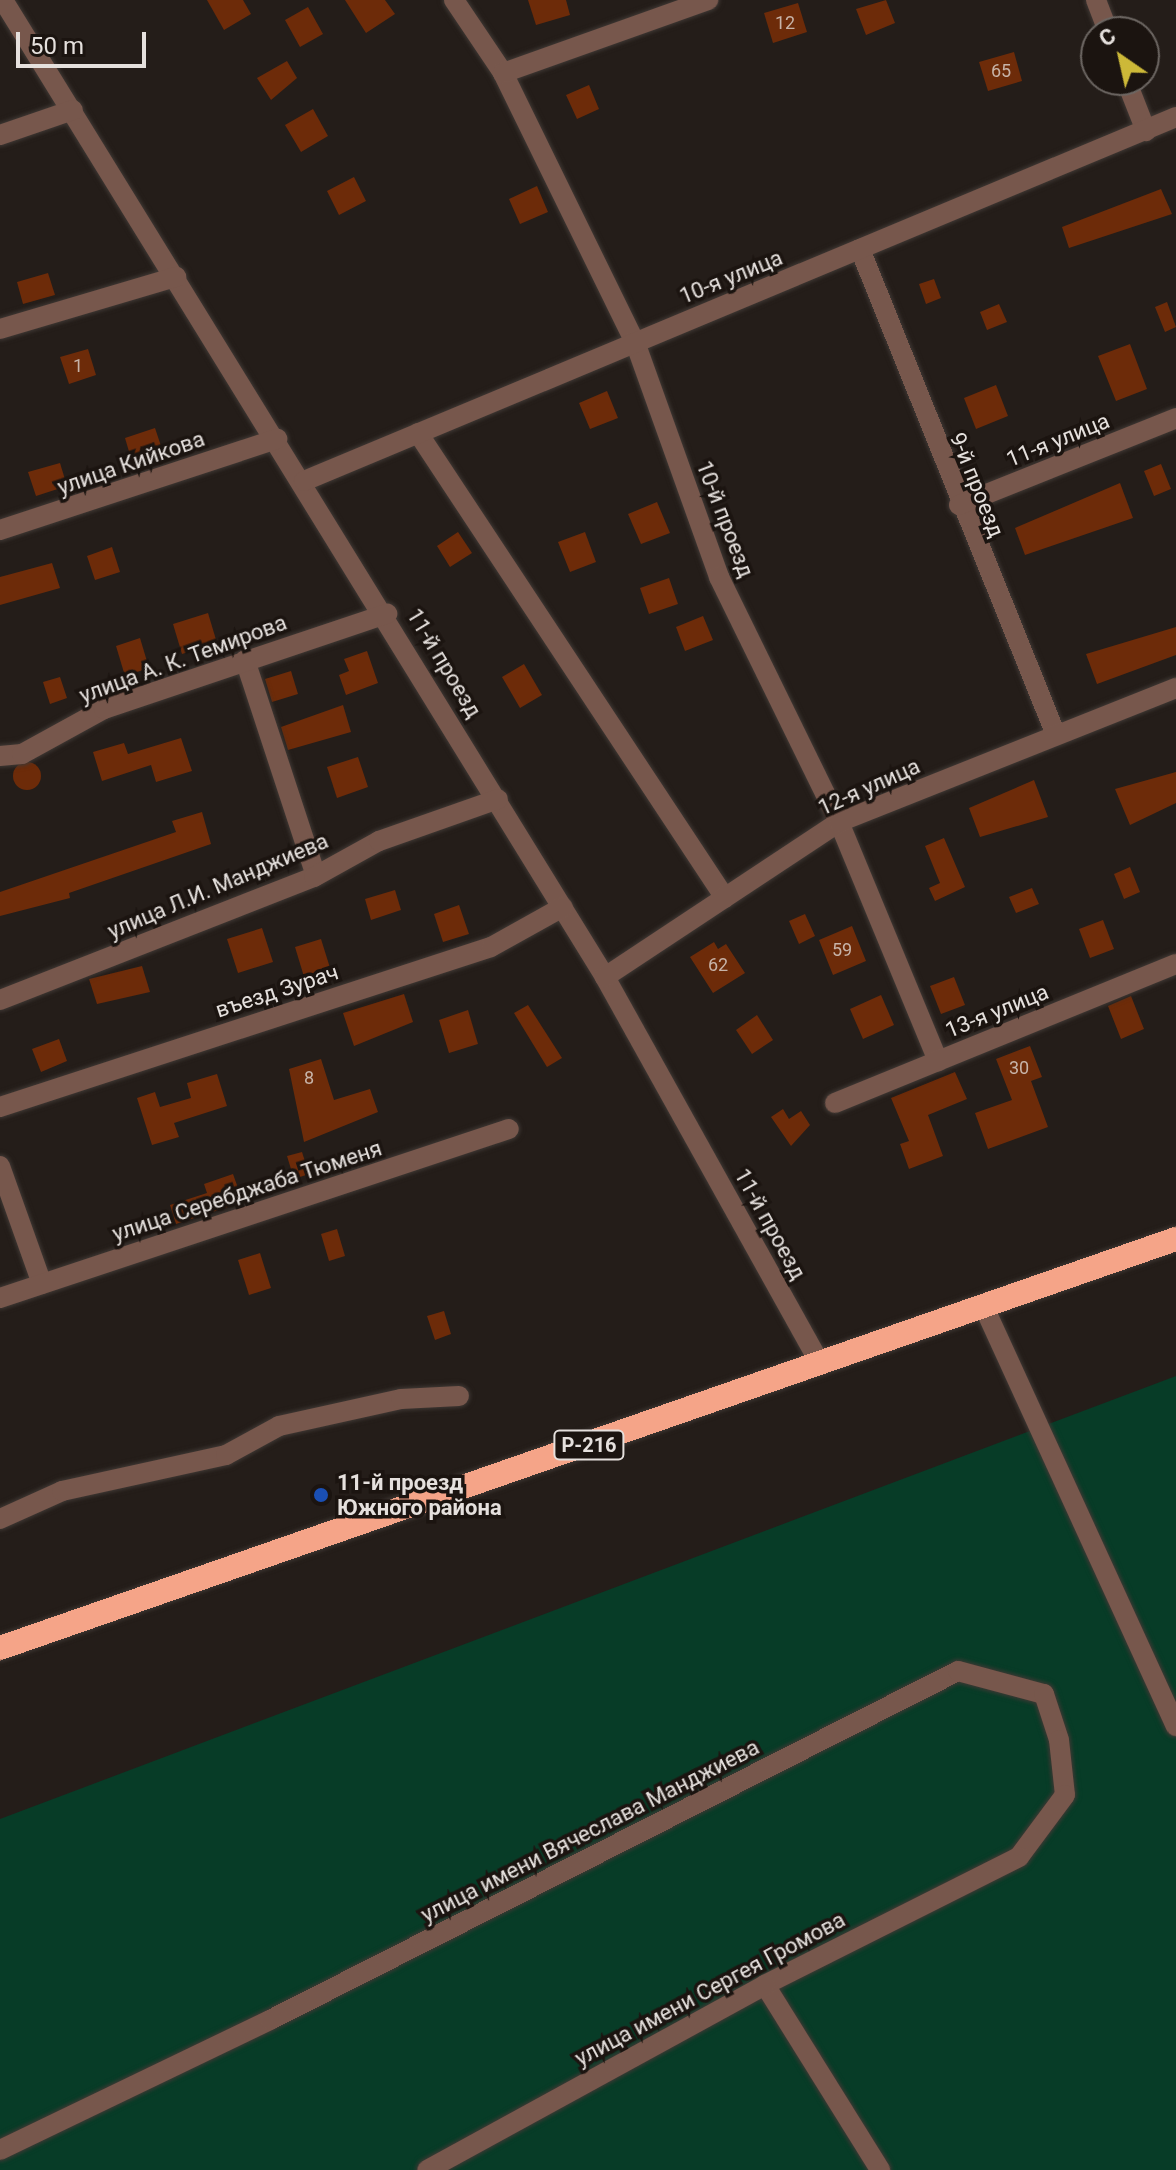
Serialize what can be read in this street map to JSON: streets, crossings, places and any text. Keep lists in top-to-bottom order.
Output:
{
  "streets": {
    "highway": ["Р-216"],
    "street": [
      "10-я улица",
      "11-я улица",
      "улица Кийкова",
      "9-й проезд",
      "10-й проезд",
      "улица А. К. Темирова",
      "11-й проезд",
      "12-я улица",
      "улица Л.И. Манджиева",
      "въезд Зурач",
      "13-я улица",
      "улица Серебджаба Тюменя",
      "улица имени Вячеслава Манджиева",
      "улица имени Сергея Громова"
    ]
  },
  "crossings": [
    ["10-я улица", "9-й проезд"],
    ["10-я улица", "10-й проезд"],
    ["10-я улица", "11-й проезд"],
    ["11-я улица", "9-й проезд"],
    ["улица Кийкова", "11-й проезд"],
    ["9-й проезд", "12-я улица"],
    ["10-й проезд", "12-я улица"],
    ["10-й проезд", "13-я улица"],
    ["улица А. К. Темирова", "11-й проезд"],
    ["11-й проезд", "12-я улица"],
    ["11-й проезд", "улица Л.И. Манджиева"],
    ["11-й проезд", "въезд Зурач"],
    ["11-й проезд", "Р-216"],
    ["улица имени Вячеслава Манджиева", "улица имени Сергея Громова"]
  ],
  "places": ["11-й проезд Южного района"],
  "house_numbers": [
    "12",
    "65",
    "1",
    "59",
    "62",
    "30",
    "8"
  ],
  "scale_bar": "50 m",
  "north": "top left"
}
